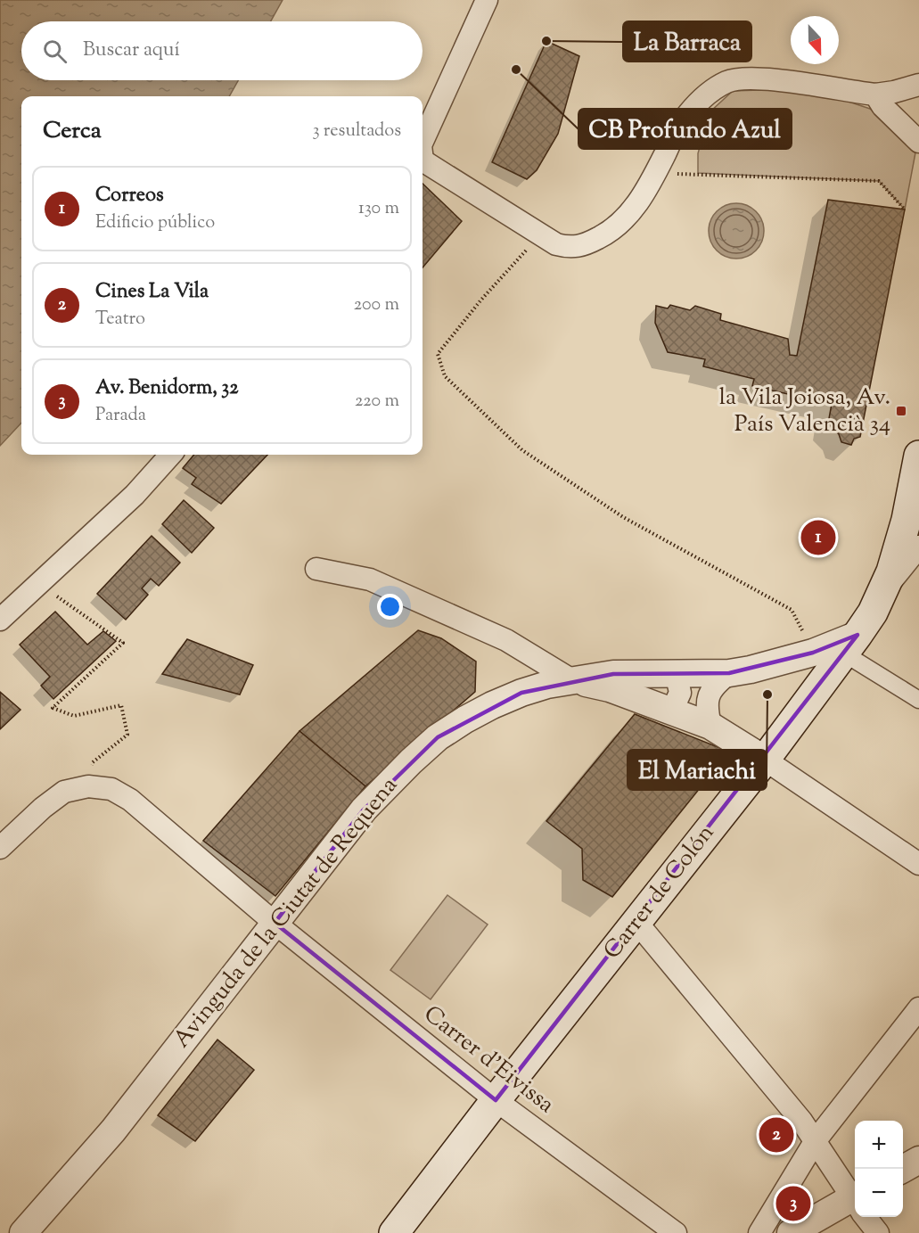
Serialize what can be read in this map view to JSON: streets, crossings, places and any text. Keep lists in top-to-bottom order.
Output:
{
  "streets": {
    "main road": ["Carrer de Colón"],
    "street": ["Avinguda de la Ciutat de Requena", "Carrer d'Eivissa"]
  },
  "crossings": [
    ["Carrer de Colón", "Avinguda de la Ciutat de Requena"],
    ["Carrer de Colón", "Carrer d'Eivissa"],
    ["Avinguda de la Ciutat de Requena", "Carrer d'Eivissa"]
  ],
  "places": {
    "other": ["La Barraca", "CB Profundo Azul", "El Mariachi"],
    "transit": ["la Vila Joiosa, Av. País Valencià 34"]
  },
  "north": "bottom",
  "page": {
    "search": "Buscar aquí",
    "heading": ["Cerca", "3 resultados"],
    "list": [
      {
        "mark": "1",
        "name": "Correos",
        "note": "Edificio público",
        "value": "130 m"
      },
      {
        "mark": "2",
        "name": "Cines La Vila",
        "note": "Teatro",
        "value": "200 m"
      },
      {
        "mark": "3",
        "name": "Av. Benidorm, 32",
        "note": "Parada",
        "value": "220 m"
      }
    ],
    "pins": ["1", "2", "3"],
    "map_buttons": ["+", "−"]
  }
}
